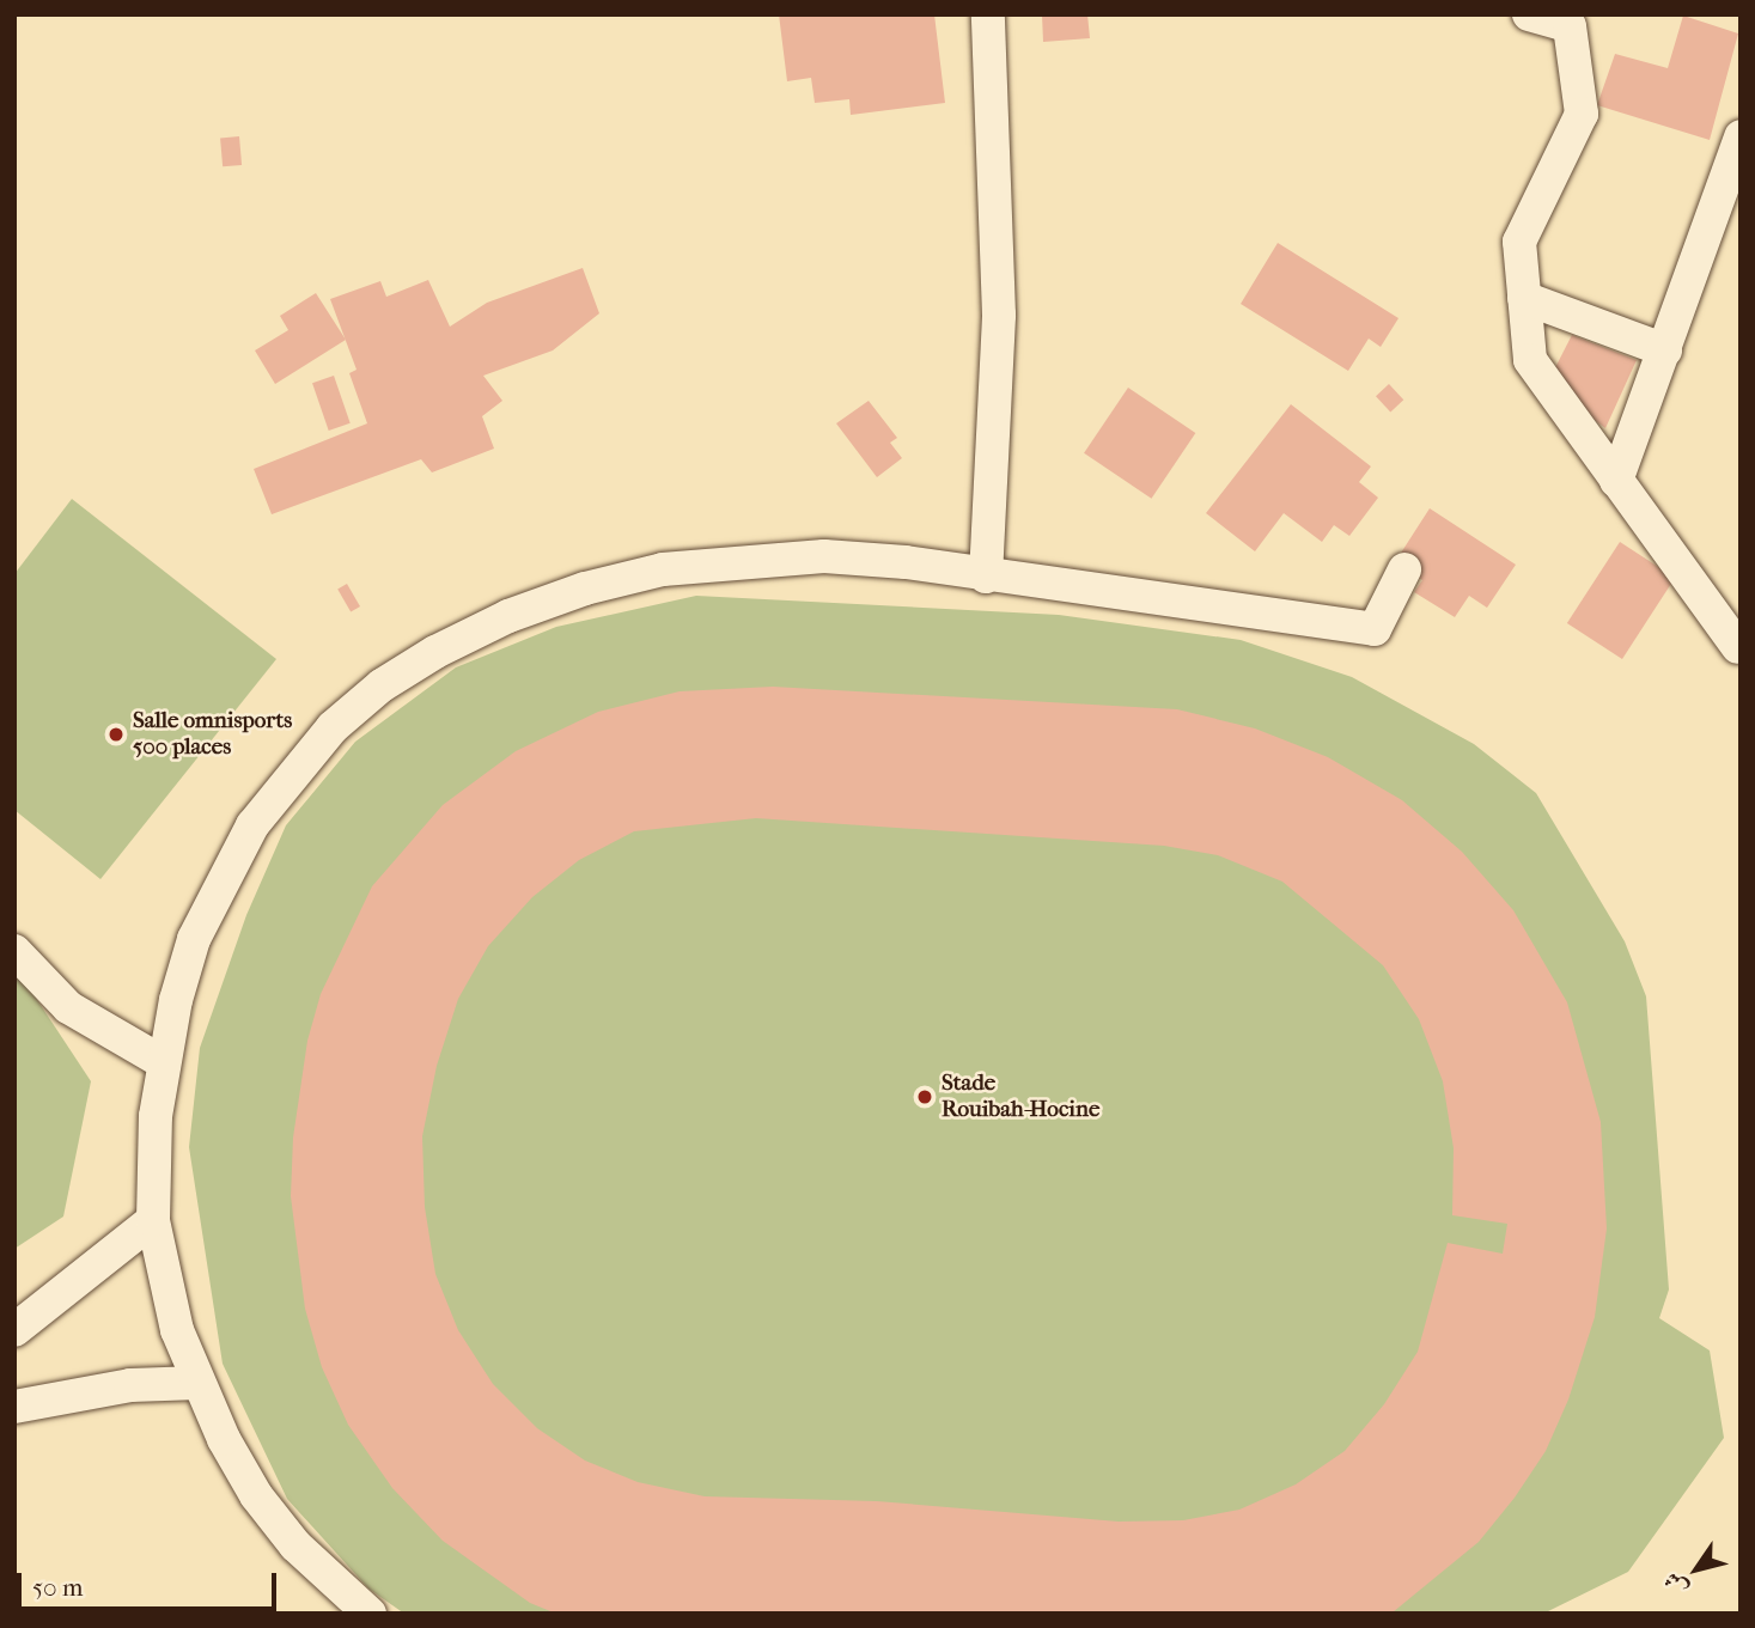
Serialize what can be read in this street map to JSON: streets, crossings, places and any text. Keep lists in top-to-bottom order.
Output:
{
  "places": ["Salle omnisports 500 places", "Stade Rouibah-Hocine"],
  "scale_bar": "50 m",
  "north": "bottom left"
}
